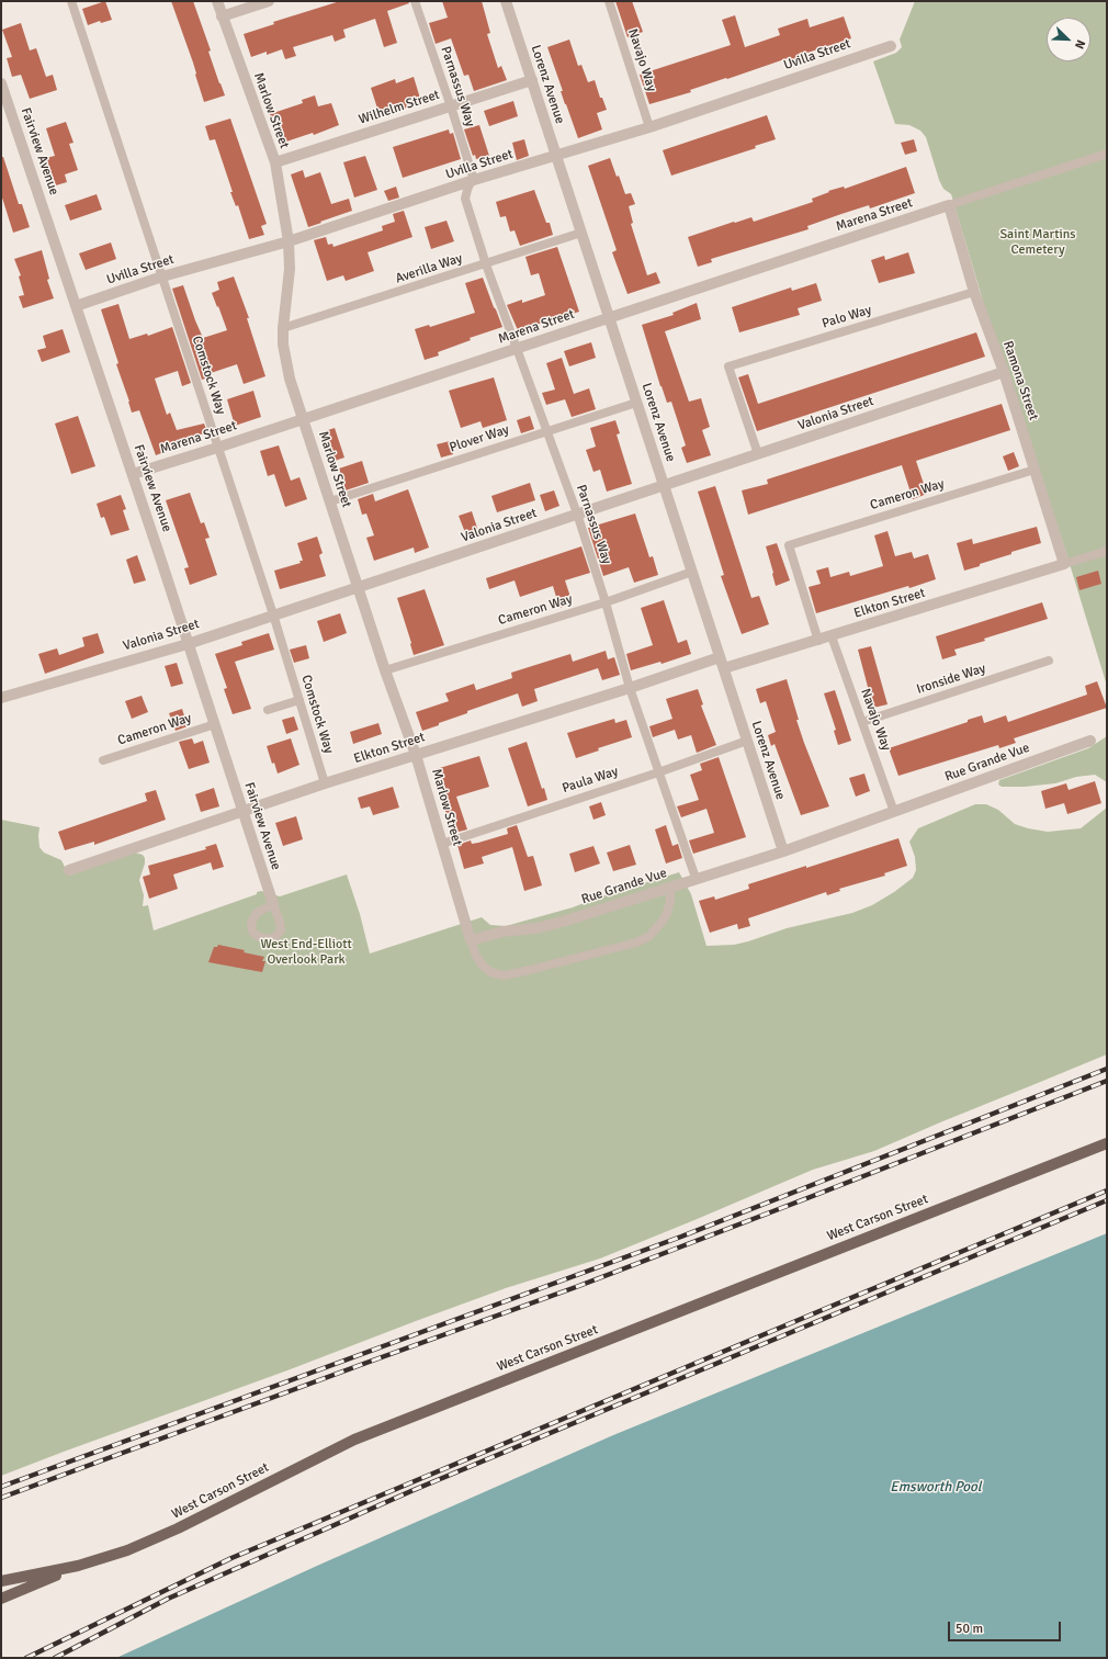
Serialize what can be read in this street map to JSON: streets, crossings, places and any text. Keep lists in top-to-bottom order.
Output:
{
  "streets": {
    "main road": ["West Carson Street"],
    "street": [
      "Uvilla Street",
      "Lorenz Avenue",
      "Wilhelm Street",
      "Marlow Street",
      "Fairview Avenue",
      "Marena Street",
      "Ramona Street",
      "Valonia Street",
      "Elkton Street",
      "Rue Grande Vue"
    ],
    "lane": [
      "Navajo Way",
      "Parnassus Way",
      "Averilla Way",
      "Palo Way",
      "Comstock Way",
      "Plover Way",
      "Cameron Way",
      "Ironside Way",
      "Paula Way"
    ]
  },
  "crossings": [
    ["Uvilla Street", "Navajo Way"],
    ["Uvilla Street", "Lorenz Avenue"],
    ["Uvilla Street", "Parnassus Way"],
    ["Uvilla Street", "Marlow Street"],
    ["Uvilla Street", "Fairview Avenue"],
    ["Uvilla Street", "Comstock Way"],
    ["Navajo Way", "Elkton Street"],
    ["Navajo Way", "Ironside Way"],
    ["Navajo Way", "Rue Grande Vue"],
    ["Lorenz Avenue", "Wilhelm Street"],
    ["Lorenz Avenue", "Marena Street"],
    ["Lorenz Avenue", "Averilla Way"],
    ["Lorenz Avenue", "Valonia Street"],
    ["Lorenz Avenue", "Plover Way"],
    ["Lorenz Avenue", "Cameron Way"],
    ["Lorenz Avenue", "Elkton Street"],
    ["Lorenz Avenue", "Rue Grande Vue"],
    ["Lorenz Avenue", "Paula Way"],
    ["Parnassus Way", "Wilhelm Street"],
    ["Parnassus Way", "Marena Street"],
    ["Parnassus Way", "Averilla Way"],
    ["Parnassus Way", "Valonia Street"],
    ["Parnassus Way", "Plover Way"],
    ["Parnassus Way", "Cameron Way"],
    ["Parnassus Way", "Elkton Street"],
    ["Parnassus Way", "Rue Grande Vue"],
    ["Parnassus Way", "Paula Way"],
    ["Wilhelm Street", "Marlow Street"],
    ["Marlow Street", "Marena Street"],
    ["Marlow Street", "Averilla Way"],
    ["Marlow Street", "Valonia Street"],
    ["Marlow Street", "Plover Way"],
    ["Marlow Street", "Cameron Way"],
    ["Marlow Street", "Elkton Street"],
    ["Marlow Street", "Rue Grande Vue"],
    ["Marlow Street", "Paula Way"],
    ["Fairview Avenue", "Marena Street"],
    ["Fairview Avenue", "Valonia Street"],
    ["Fairview Avenue", "Cameron Way"],
    ["Fairview Avenue", "Elkton Street"],
    ["Marena Street", "Comstock Way"],
    ["Marena Street", "Ramona Street"],
    ["Palo Way", "Ramona Street"],
    ["Palo Way", "Valonia Street"],
    ["Comstock Way", "Valonia Street"],
    ["Comstock Way", "Elkton Street"],
    ["Ramona Street", "Valonia Street"],
    ["Ramona Street", "Cameron Way"],
    ["Ramona Street", "Elkton Street"],
    ["Cameron Way", "Elkton Street"]
  ],
  "water": ["Emsworth Pool"],
  "parks": ["Saint Martins Cemetery", "West End-Elliott Overlook Park"],
  "scale_bar": "50 m",
  "north": "bottom right"
}
